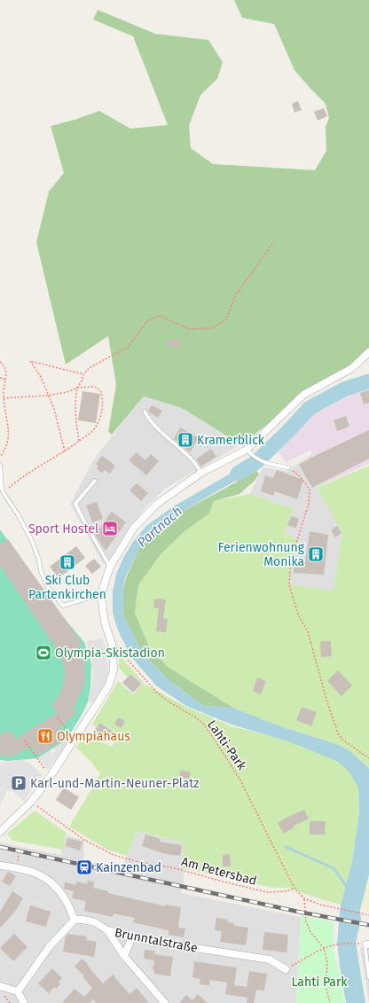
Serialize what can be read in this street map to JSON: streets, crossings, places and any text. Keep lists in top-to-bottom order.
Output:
{
  "streets": {
    "street": ["Brunntalstraße"],
    "path": ["Lahti-Park", "Am Petersbad"]
  },
  "crossings": [
    ["Lahti-Park", "Am Petersbad"]
  ],
  "water": ["Partnach"],
  "parks": ["Lahti Park"],
  "places": {
    "building": ["Kramerblick", "Ferienwohnung Monika", "Ski Club Partenkirchen"],
    "hotel": ["Sport Hostel"],
    "sports": ["Olympia-Skistadion"],
    "restaurant": ["Olympiahaus"],
    "parking": ["Karl-und-Martin-Neuner-Platz"],
    "station": ["Kainzenbad"]
  }
}
